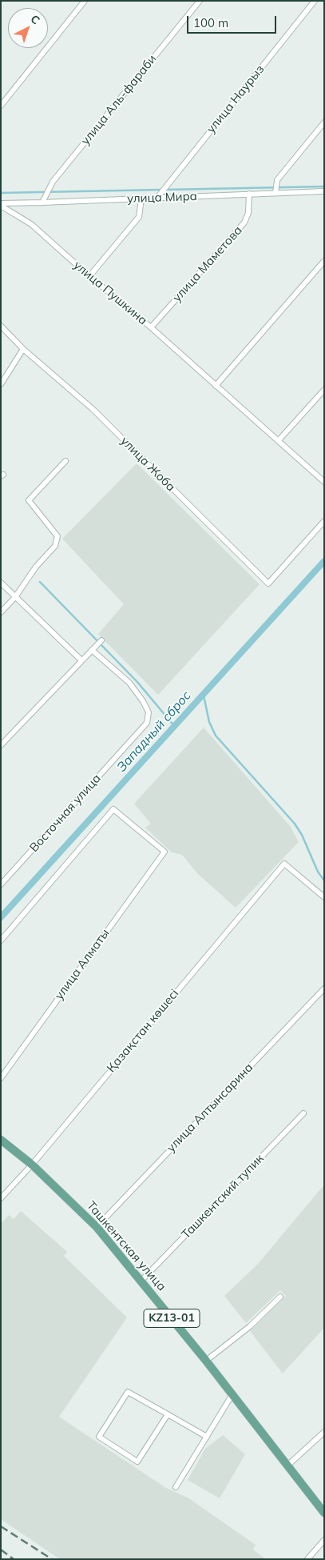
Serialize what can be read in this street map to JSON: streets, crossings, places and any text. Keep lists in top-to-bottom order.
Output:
{
  "streets": {
    "main road": ["Ташкентская улица", "KZ13-01"],
    "street": [
      "улица Наурыз",
      "улица Аль-фараби",
      "улица Мира",
      "улица Маметова",
      "улица Пушкина",
      "улица Жоба",
      "Восточная улица",
      "улица Алматы",
      "Қазақстан көшесі",
      "улица Алтынсарина",
      "Ташкентский тупик"
    ]
  },
  "crossings": [
    ["улица Наурыз", "улица Мира"],
    ["улица Аль-фараби", "улица Мира"],
    ["улица Мира", "улица Маметова"],
    ["улица Мира", "улица Пушкина"],
    ["улица Маметова", "улица Пушкина"],
    ["Қазақстан көшесі", "Ташкентская улица"],
    ["улица Алтынсарина", "Ташкентская улица"],
    ["Ташкентский тупик", "Ташкентская улица"]
  ],
  "water": ["Западный сброс"],
  "scale_bar": "100 m",
  "north": "top right"
}
